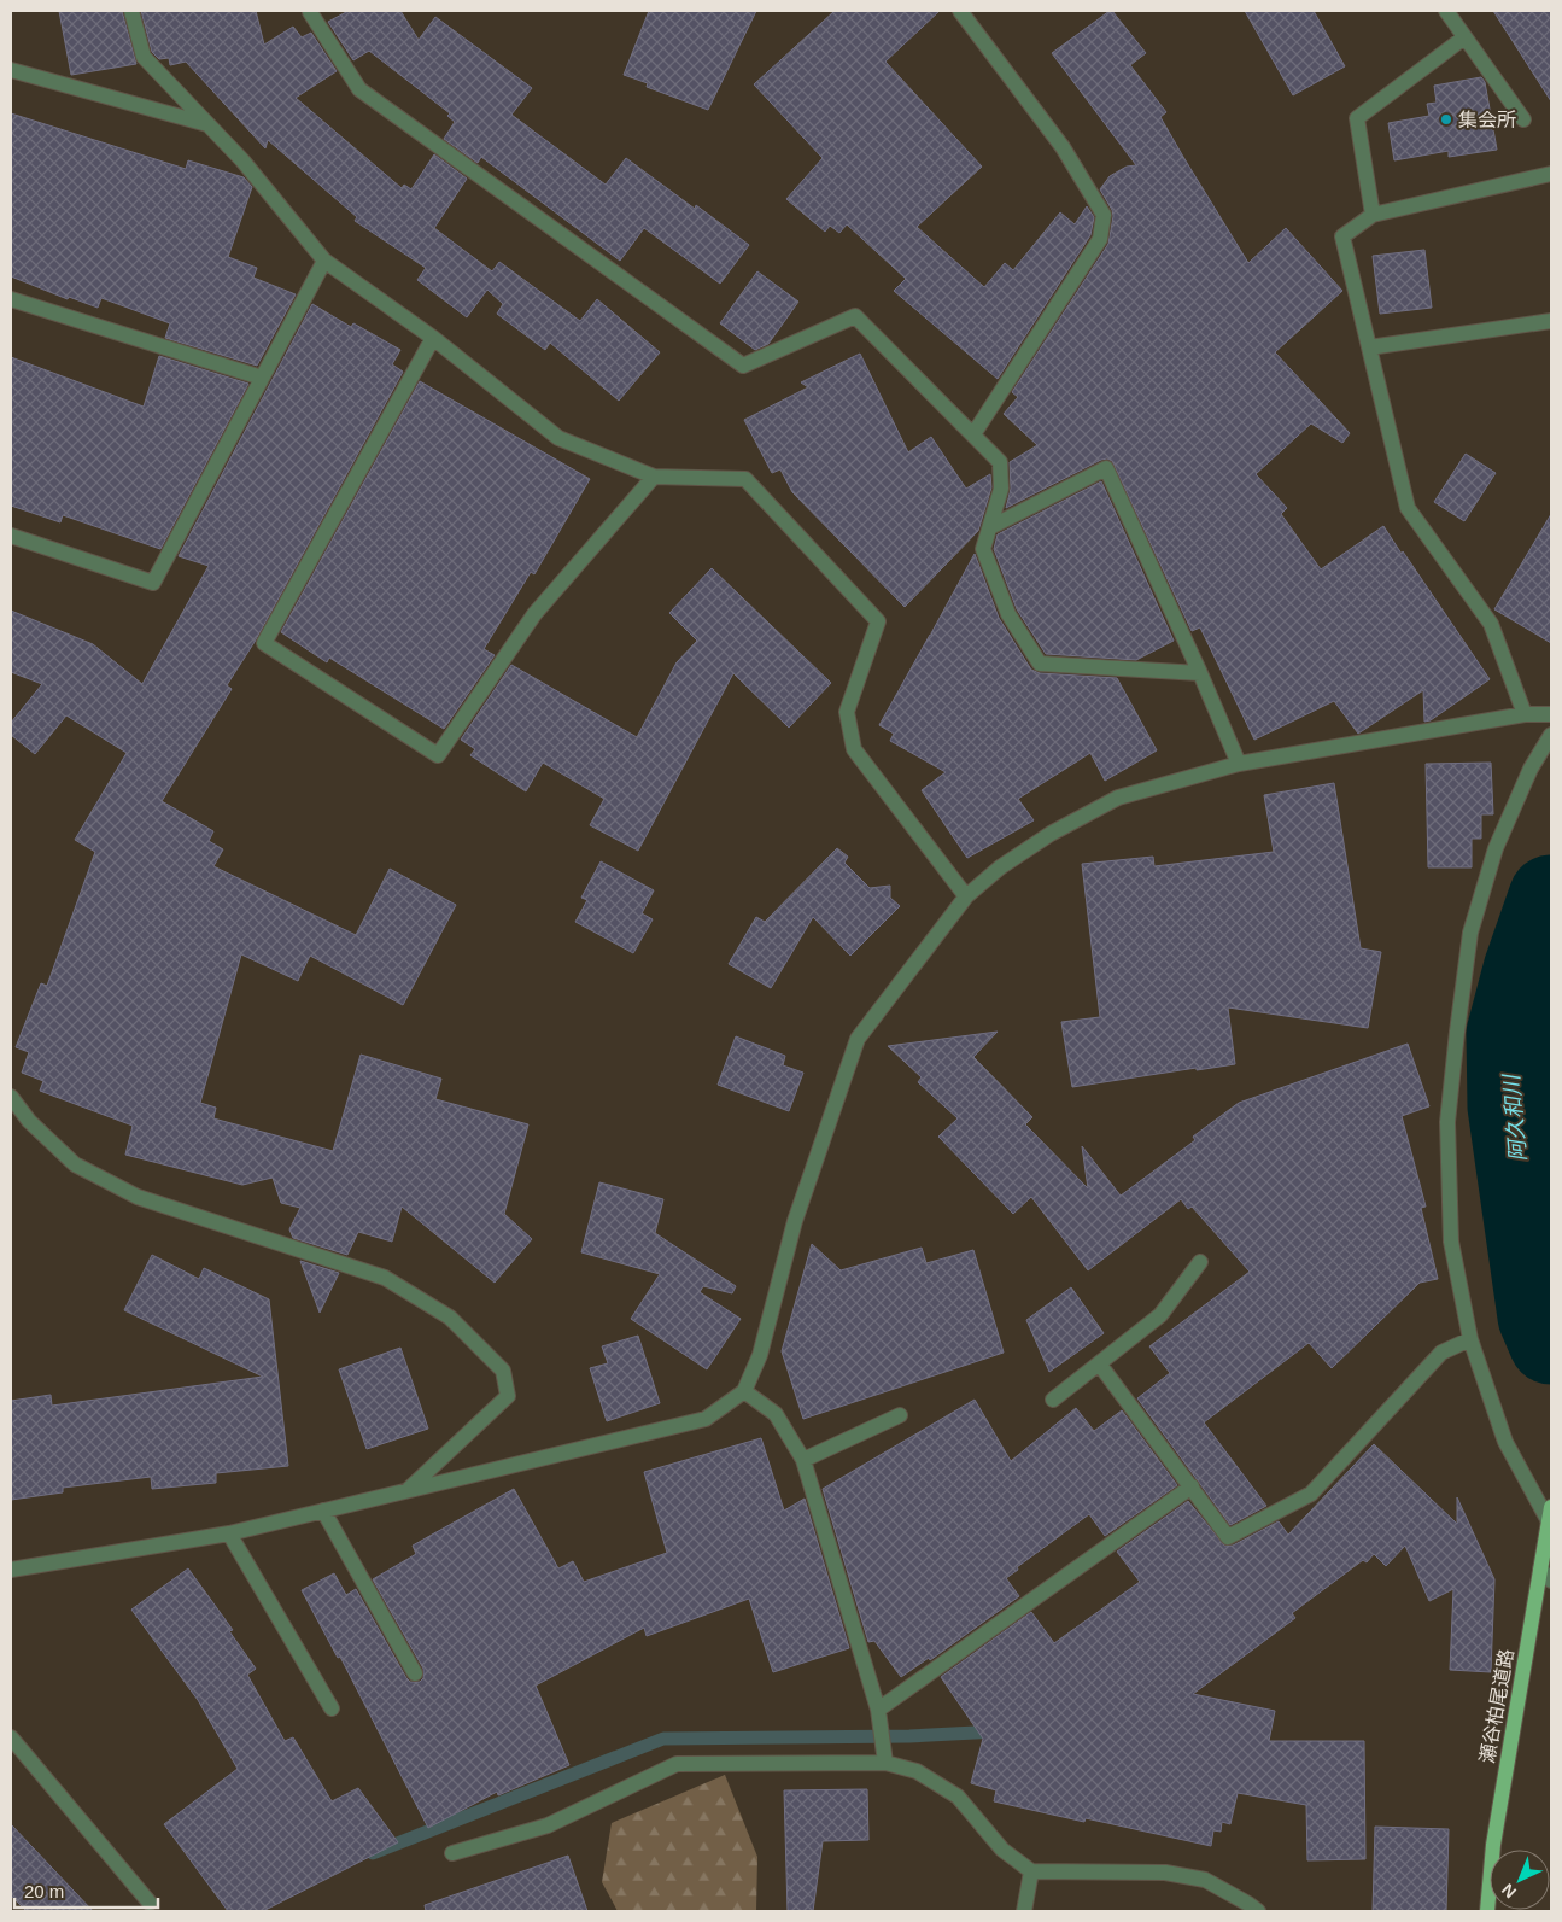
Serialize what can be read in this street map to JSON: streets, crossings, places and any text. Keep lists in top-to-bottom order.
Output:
{
  "streets": {
    "main road": ["瀬谷柏尾道路"]
  },
  "water": ["阿久和川"],
  "places": ["集会所"],
  "scale_bar": "20 m",
  "north": "bottom left"
}
